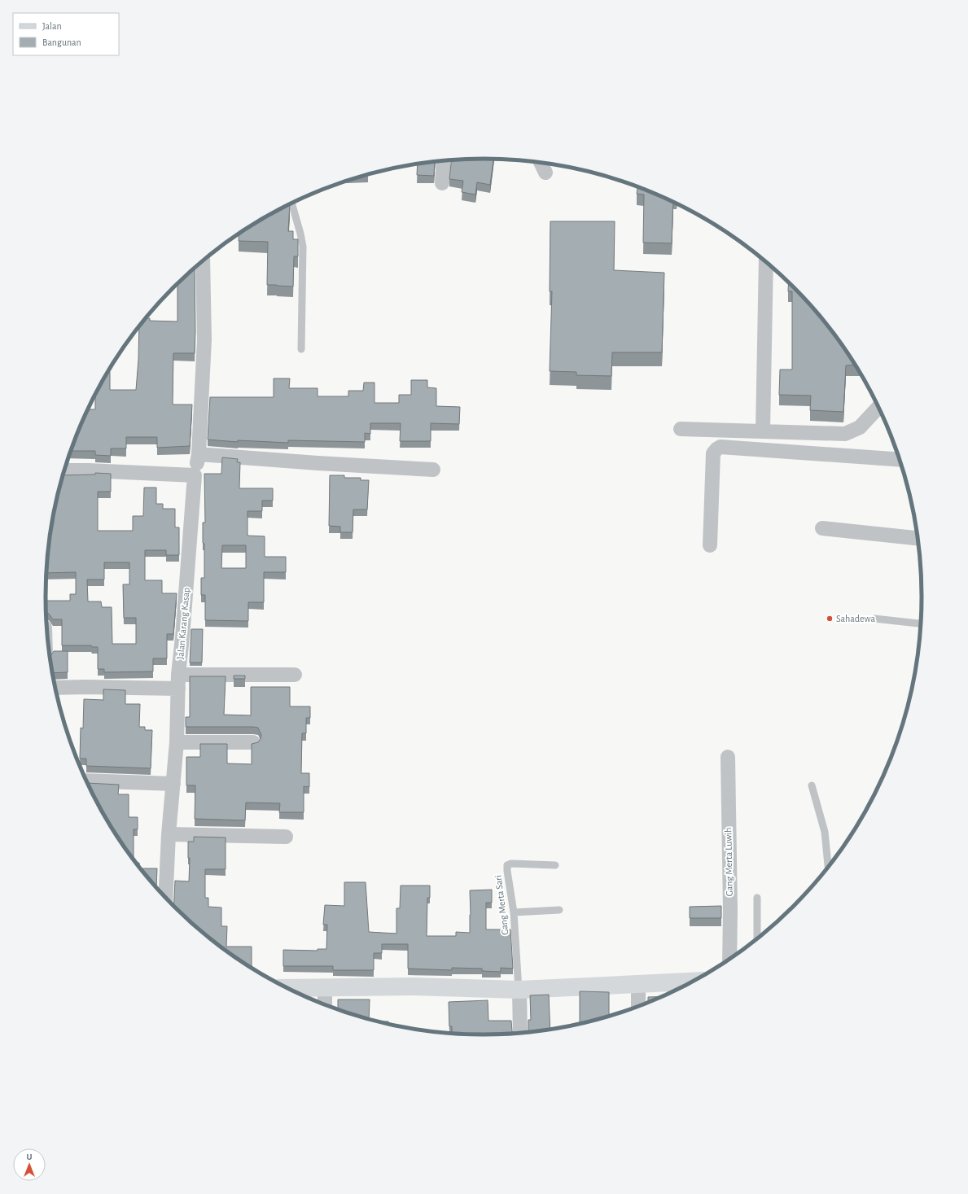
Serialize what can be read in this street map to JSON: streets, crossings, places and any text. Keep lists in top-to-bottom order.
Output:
{
  "streets": {
    "street": ["Jalan Karang Kasap", "Gang Merta Luwih"],
    "lane": ["Gang Merta Sari"]
  },
  "places": ["Sahadewa"],
  "legend": ["Jalan", "Bangunan"],
  "north": "top"
}
